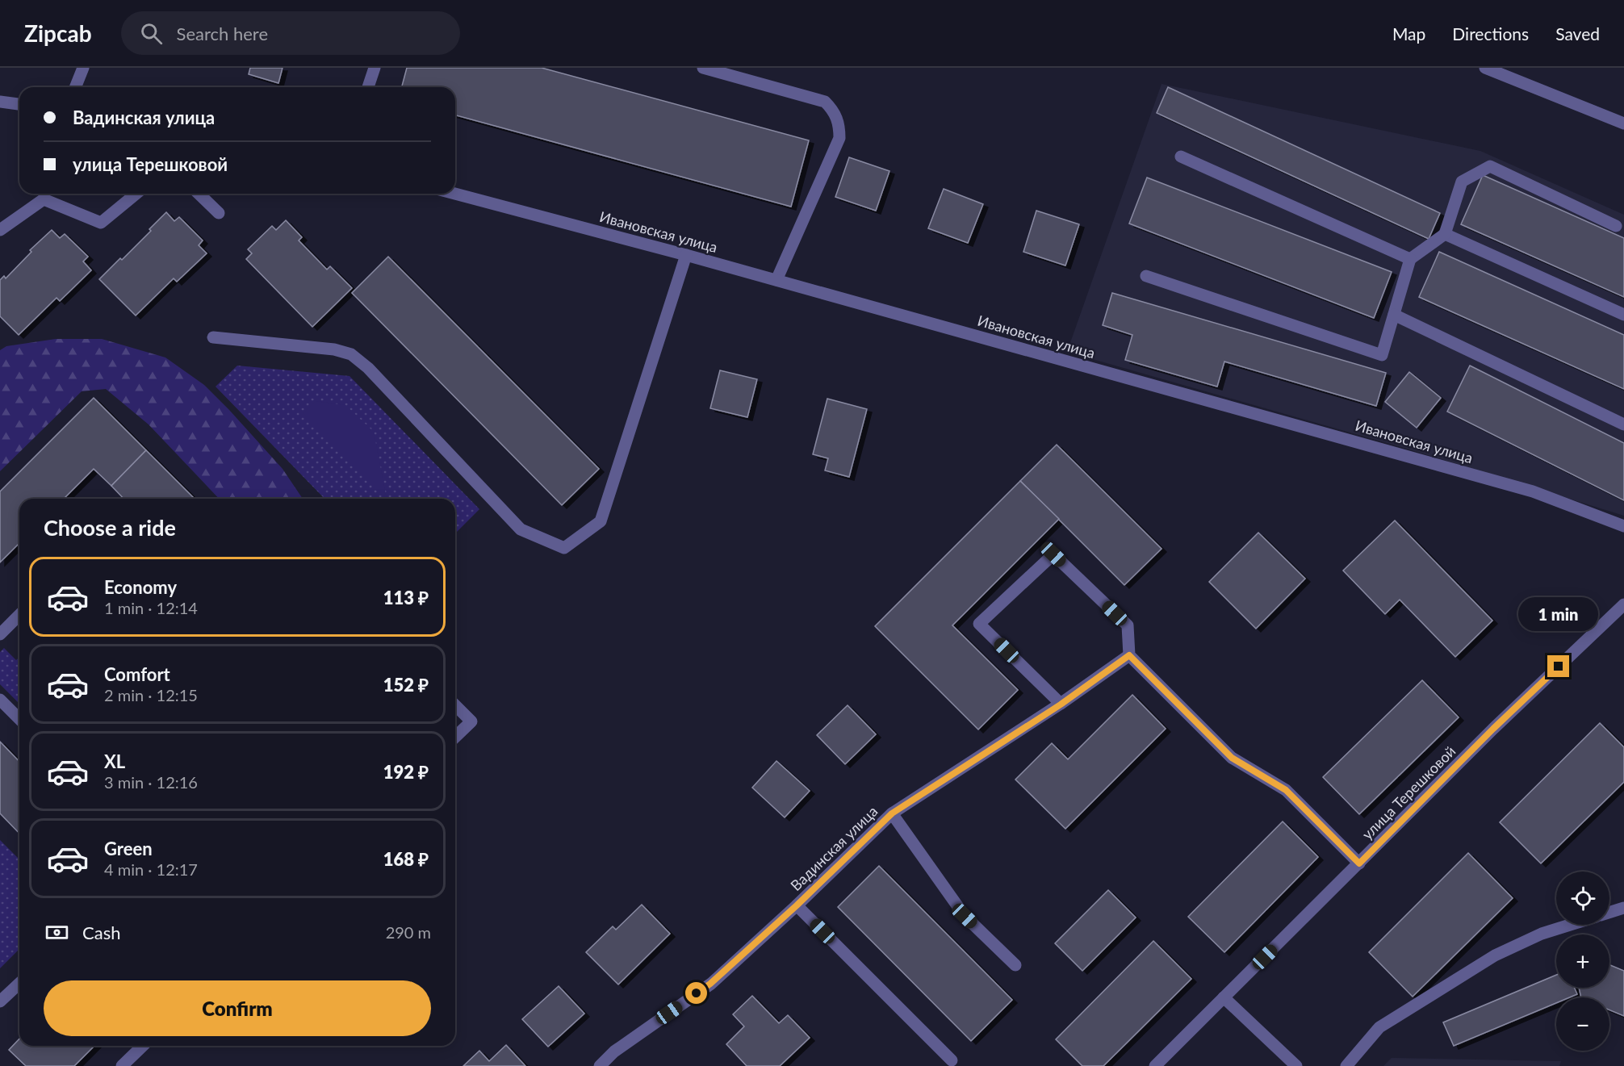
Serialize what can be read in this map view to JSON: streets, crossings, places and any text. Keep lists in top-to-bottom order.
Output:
{
  "streets": {
    "street": ["Ивановская улица", "улица Терешковой", "Вадинская улица"]
  },
  "page": {
    "header": "Zipcab",
    "search": "Search here",
    "nav": ["Map", "Directions", "Saved"],
    "banner": ["Вадинская улица", "улица Терешковой"],
    "heading": "Choose a ride",
    "list": [
      {
        "name": "Economy",
        "note": "1 min · 12:14",
        "value": "113 ₽"
      },
      {
        "name": "Comfort",
        "note": "2 min · 12:15",
        "value": "152 ₽"
      },
      {
        "name": "XL",
        "note": "3 min · 12:16",
        "value": "192 ₽"
      },
      {
        "name": "Green",
        "note": "4 min · 12:17",
        "value": "168 ₽"
      }
    ],
    "bubble": "1 min",
    "map_buttons": ["+", "−"],
    "pay": ["Cash", "290 m"],
    "buttons": "Confirm"
  }
}
